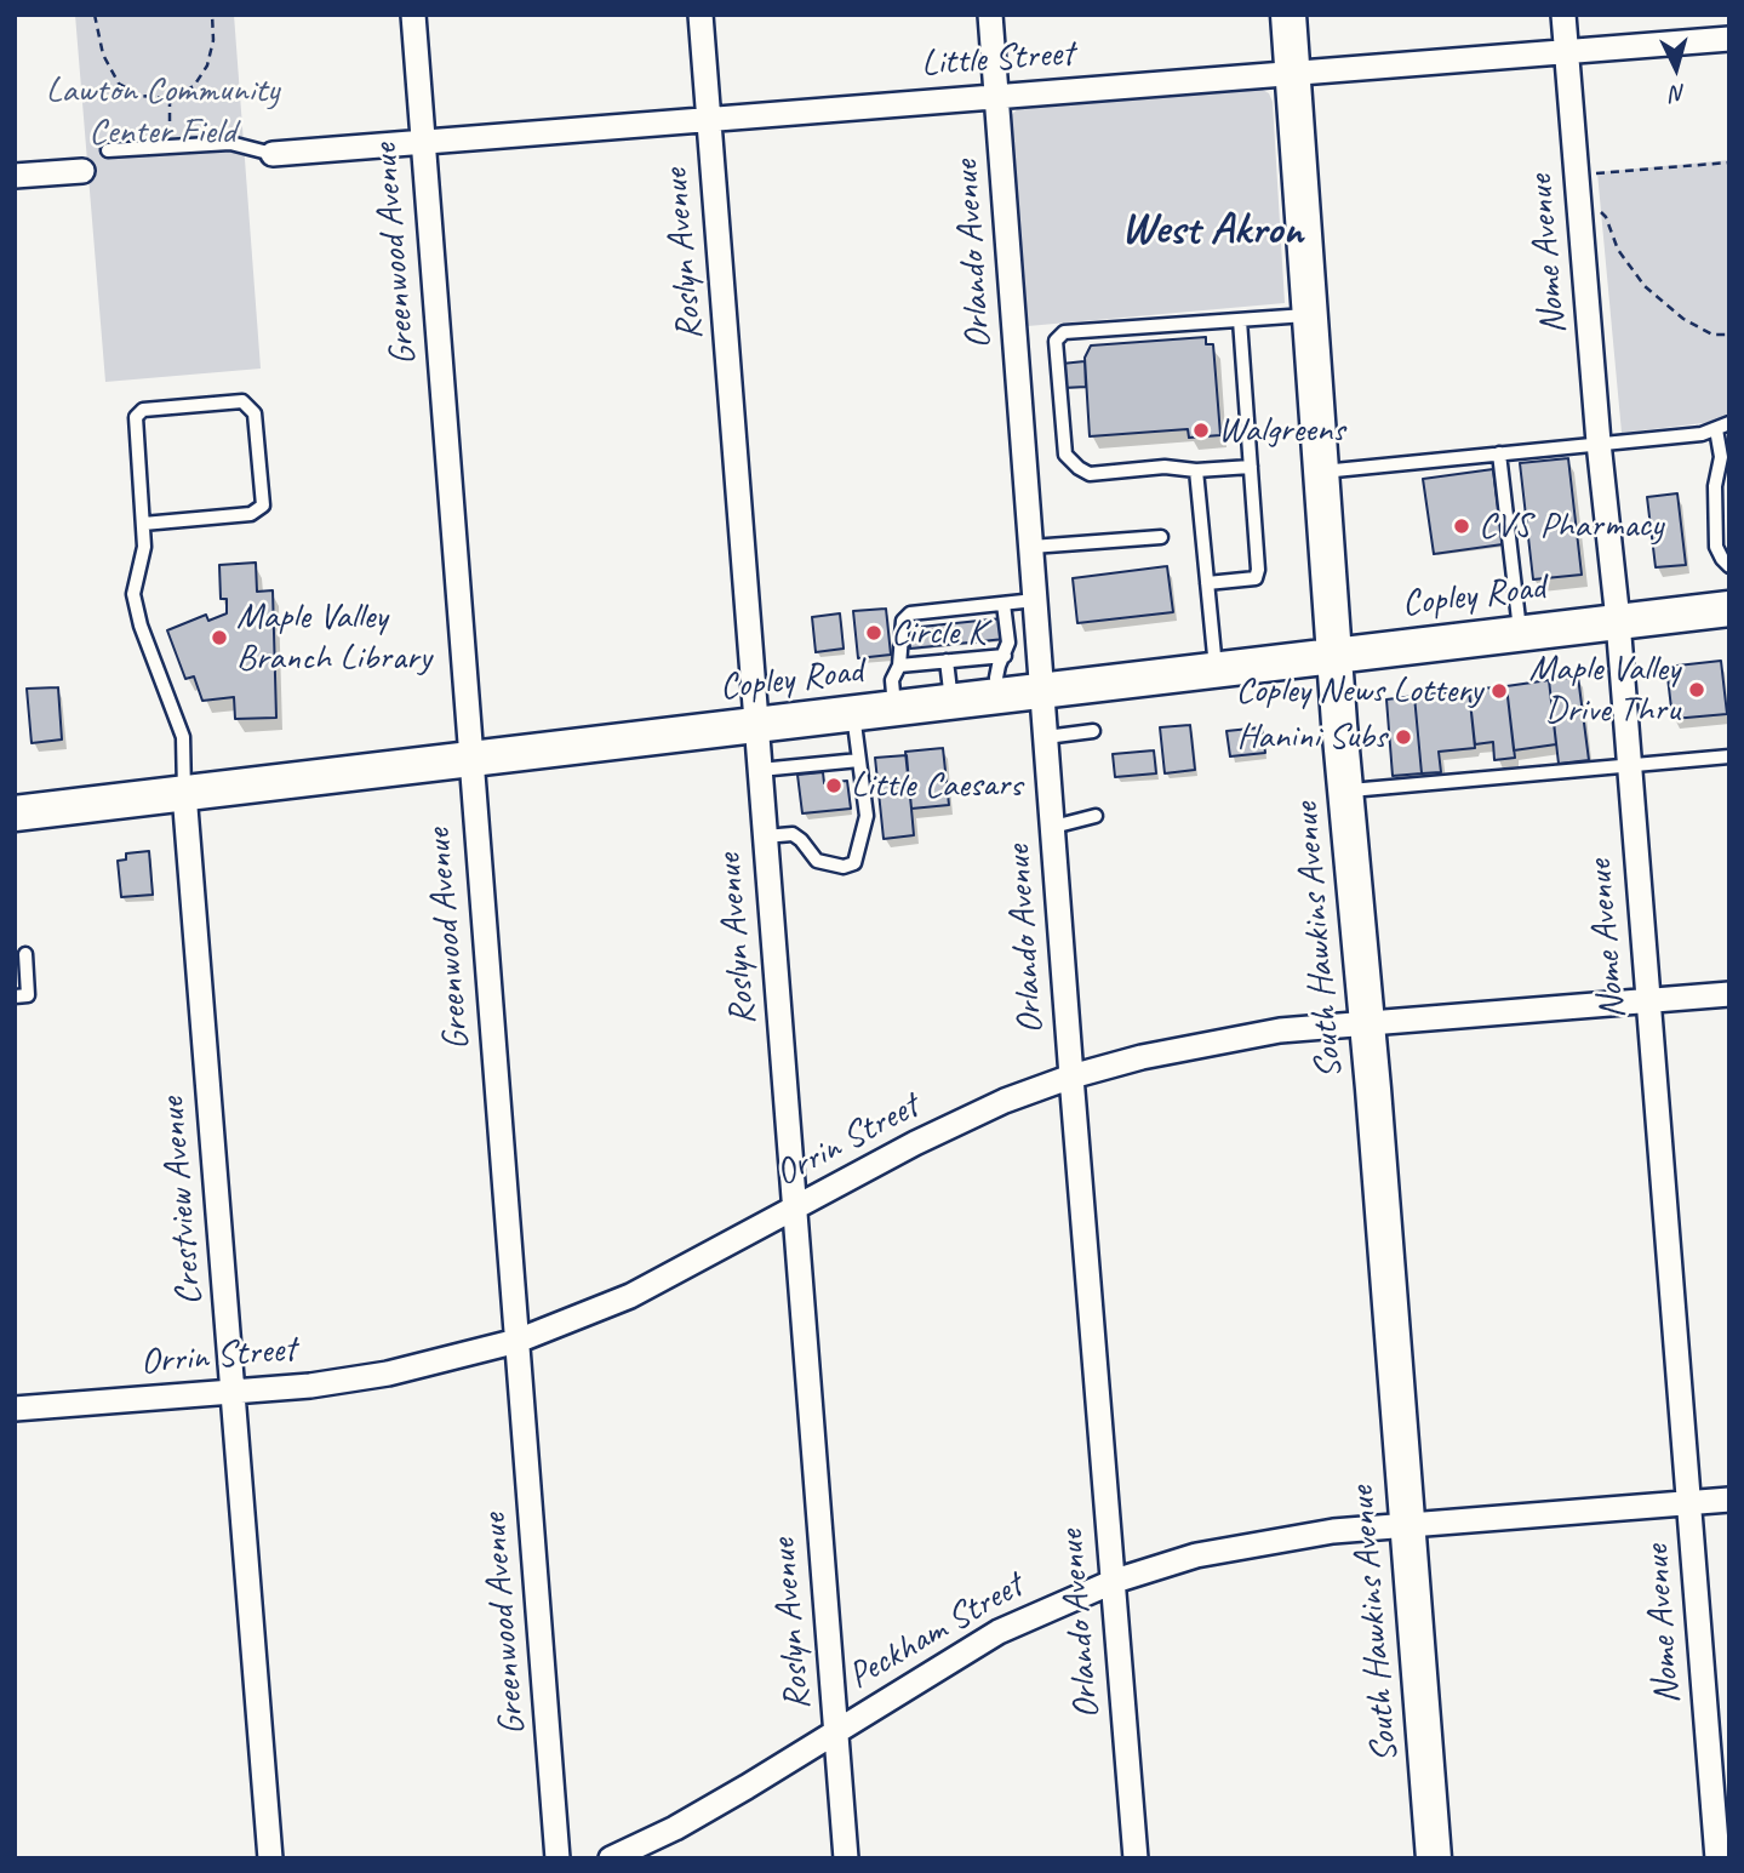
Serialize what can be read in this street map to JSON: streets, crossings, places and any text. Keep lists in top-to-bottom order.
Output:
{
  "streets": {
    "main road": ["Copley Road", "South Hawkins Avenue"],
    "street": [
      "Little Street",
      "Greenwood Avenue",
      "Roslyn Avenue",
      "Orlando Avenue",
      "Nome Avenue",
      "Orrin Street",
      "Crestview Avenue",
      "Peckham Street"
    ]
  },
  "crossings": [
    ["Little Street", "Greenwood Avenue"],
    ["Little Street", "Roslyn Avenue"],
    ["Little Street", "Orlando Avenue"],
    ["Little Street", "Nome Avenue"],
    ["Little Street", "South Hawkins Avenue"],
    ["Greenwood Avenue", "Copley Road"],
    ["Greenwood Avenue", "Orrin Street"],
    ["Roslyn Avenue", "Copley Road"],
    ["Roslyn Avenue", "Orrin Street"],
    ["Roslyn Avenue", "Peckham Street"],
    ["Orlando Avenue", "Copley Road"],
    ["Orlando Avenue", "Orrin Street"],
    ["Orlando Avenue", "Peckham Street"],
    ["Nome Avenue", "Copley Road"],
    ["Nome Avenue", "Orrin Street"],
    ["Nome Avenue", "Peckham Street"],
    ["Copley Road", "South Hawkins Avenue"],
    ["Copley Road", "Crestview Avenue"],
    ["South Hawkins Avenue", "Orrin Street"],
    ["South Hawkins Avenue", "Peckham Street"],
    ["Orrin Street", "Crestview Avenue"]
  ],
  "districts": ["West Akron"],
  "parks": ["Lawton Community Center Field"],
  "places": [
    "Walgreens",
    "CVS Pharmacy",
    "Circle K",
    "Maple Valley Branch Library",
    "Maple Valley Drive Thru",
    "Copley News Lottery",
    "Hanini Subs",
    "Little Caesars"
  ],
  "north": "bottom"
}
